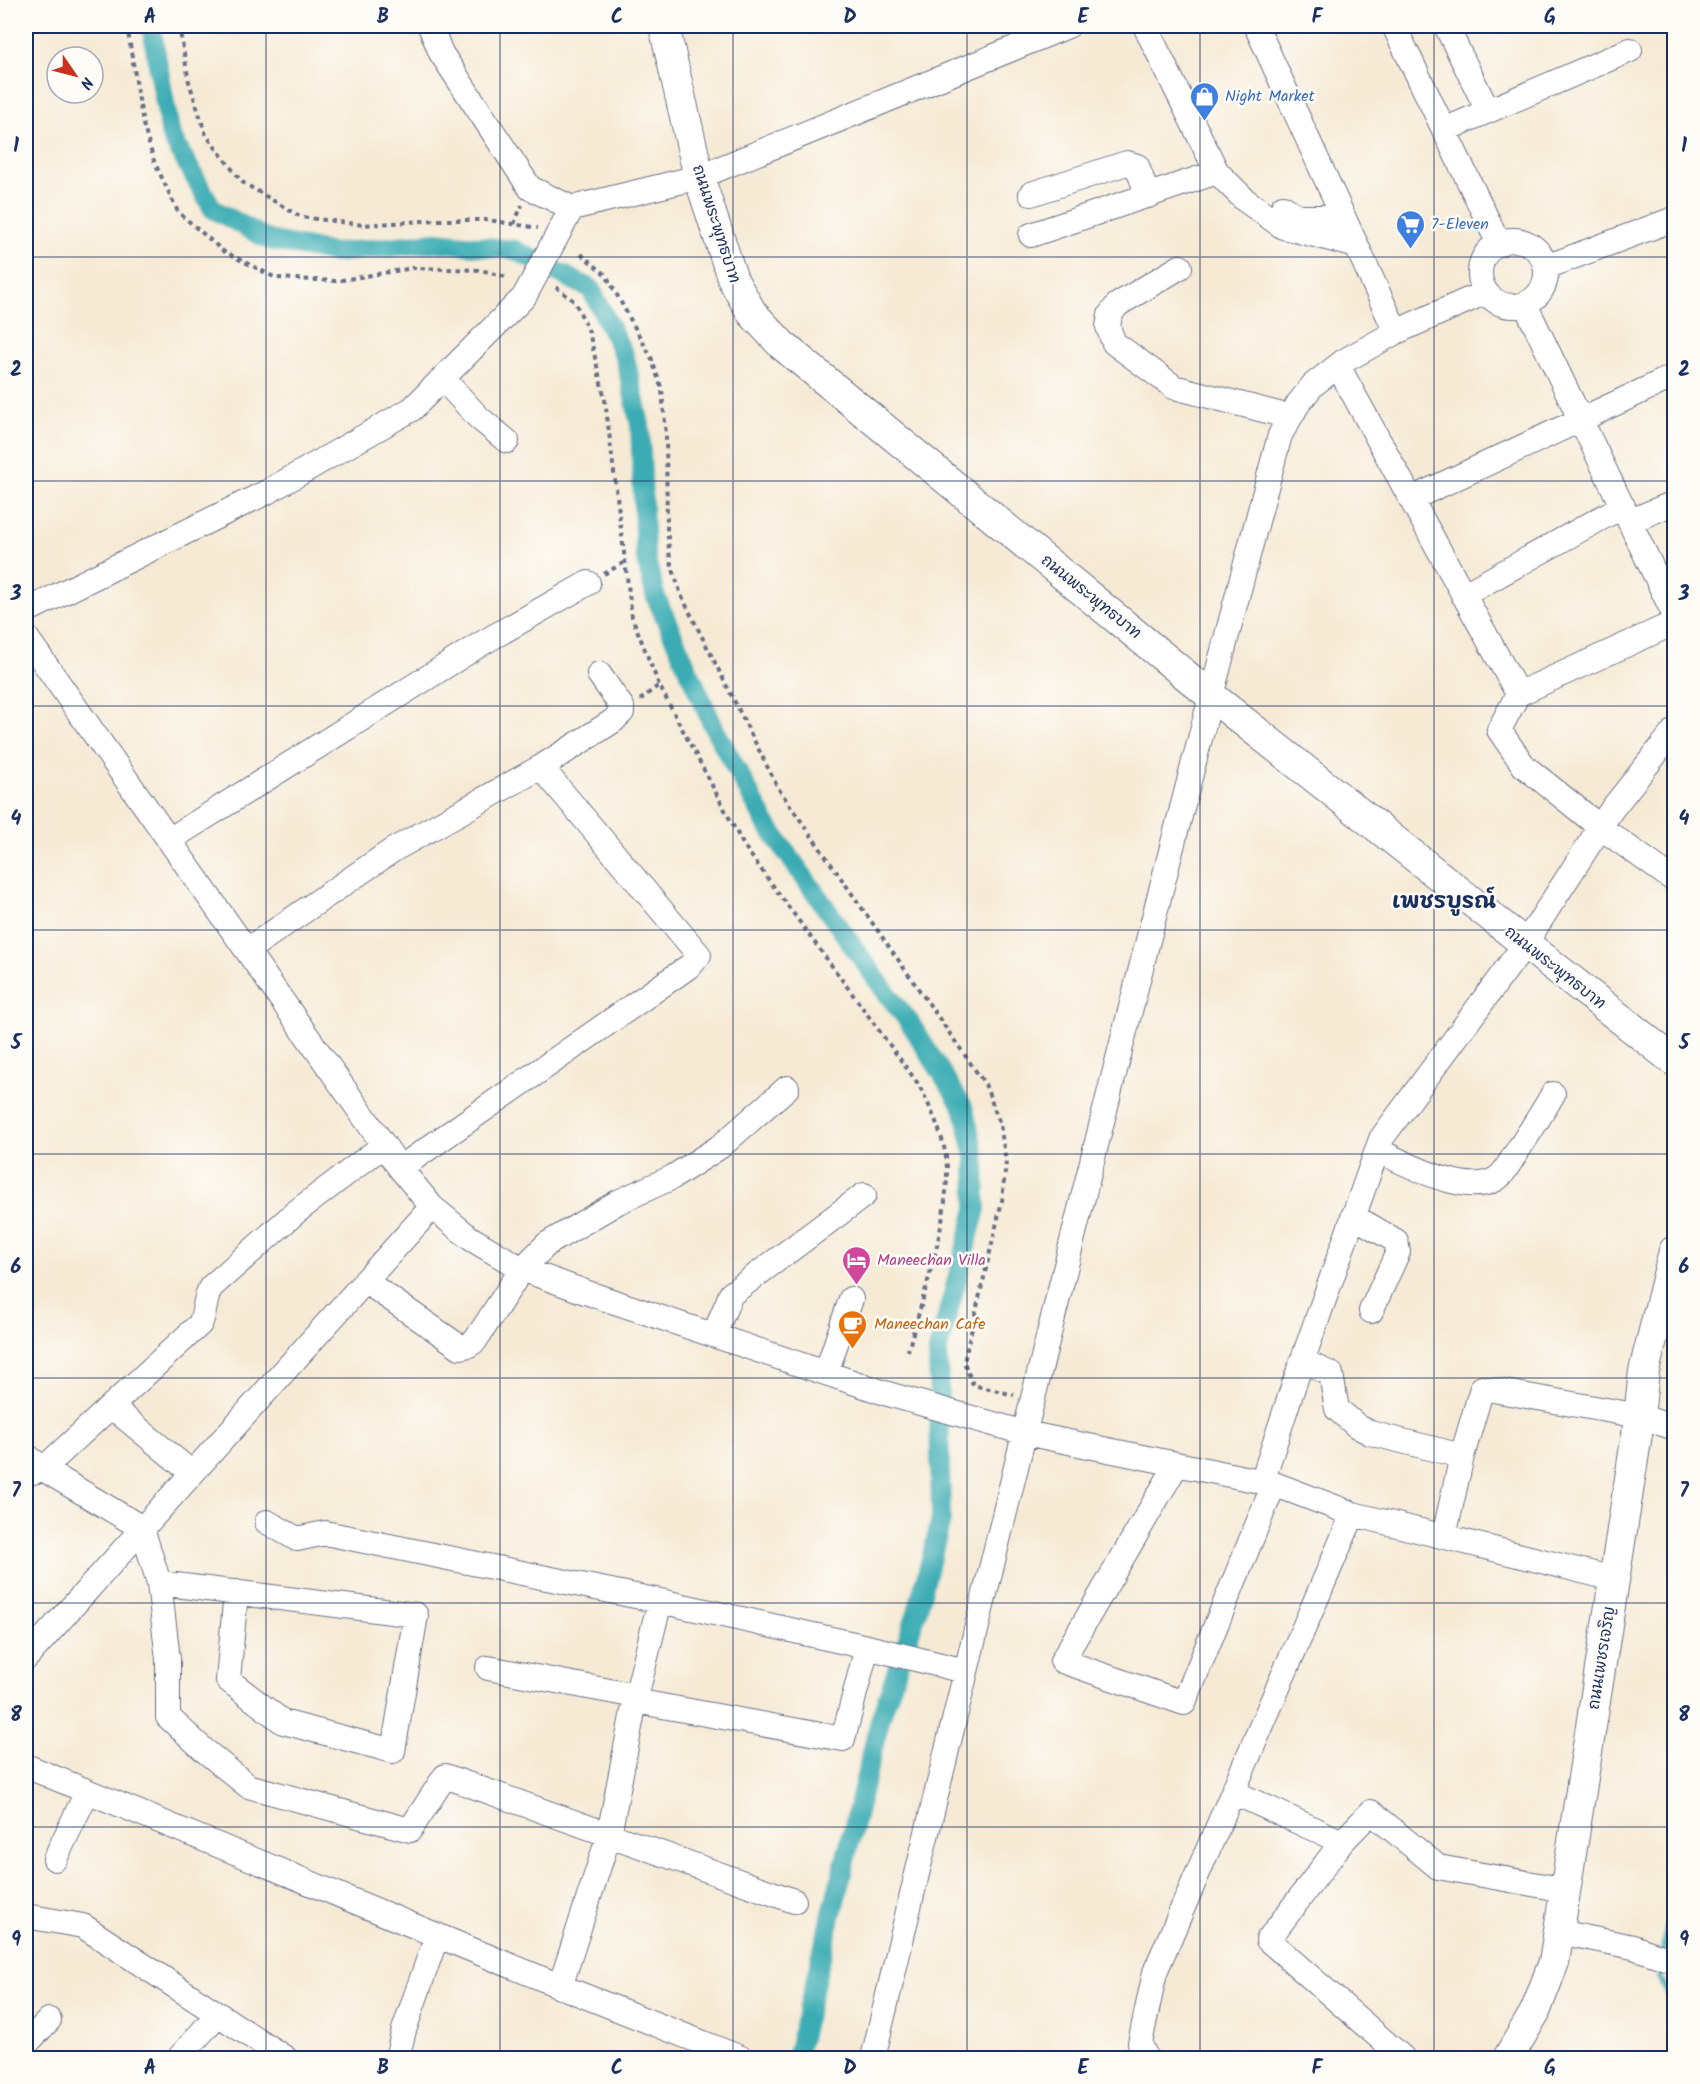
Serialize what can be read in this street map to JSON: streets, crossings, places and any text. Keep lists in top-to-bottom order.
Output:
{
  "streets": {
    "main road": ["ถนนพระพุทธบาท", "ถนนเพชรเจริญ"]
  },
  "districts": ["เพชรบูรณ์"],
  "places": {
    "shop": ["Night Market"],
    "supermarket": ["7-Eleven"],
    "hotel": ["Maneechan Villa"],
    "cafe": ["Maneechan Cafe"]
  },
  "north": "bottom right",
  "grid": {
    "columns": [
      "A",
      "B",
      "C",
      "D",
      "E",
      "F",
      "G"
    ],
    "rows": [
      "1",
      "2",
      "3",
      "4",
      "5",
      "6",
      "7",
      "8",
      "9"
    ]
  }
}
